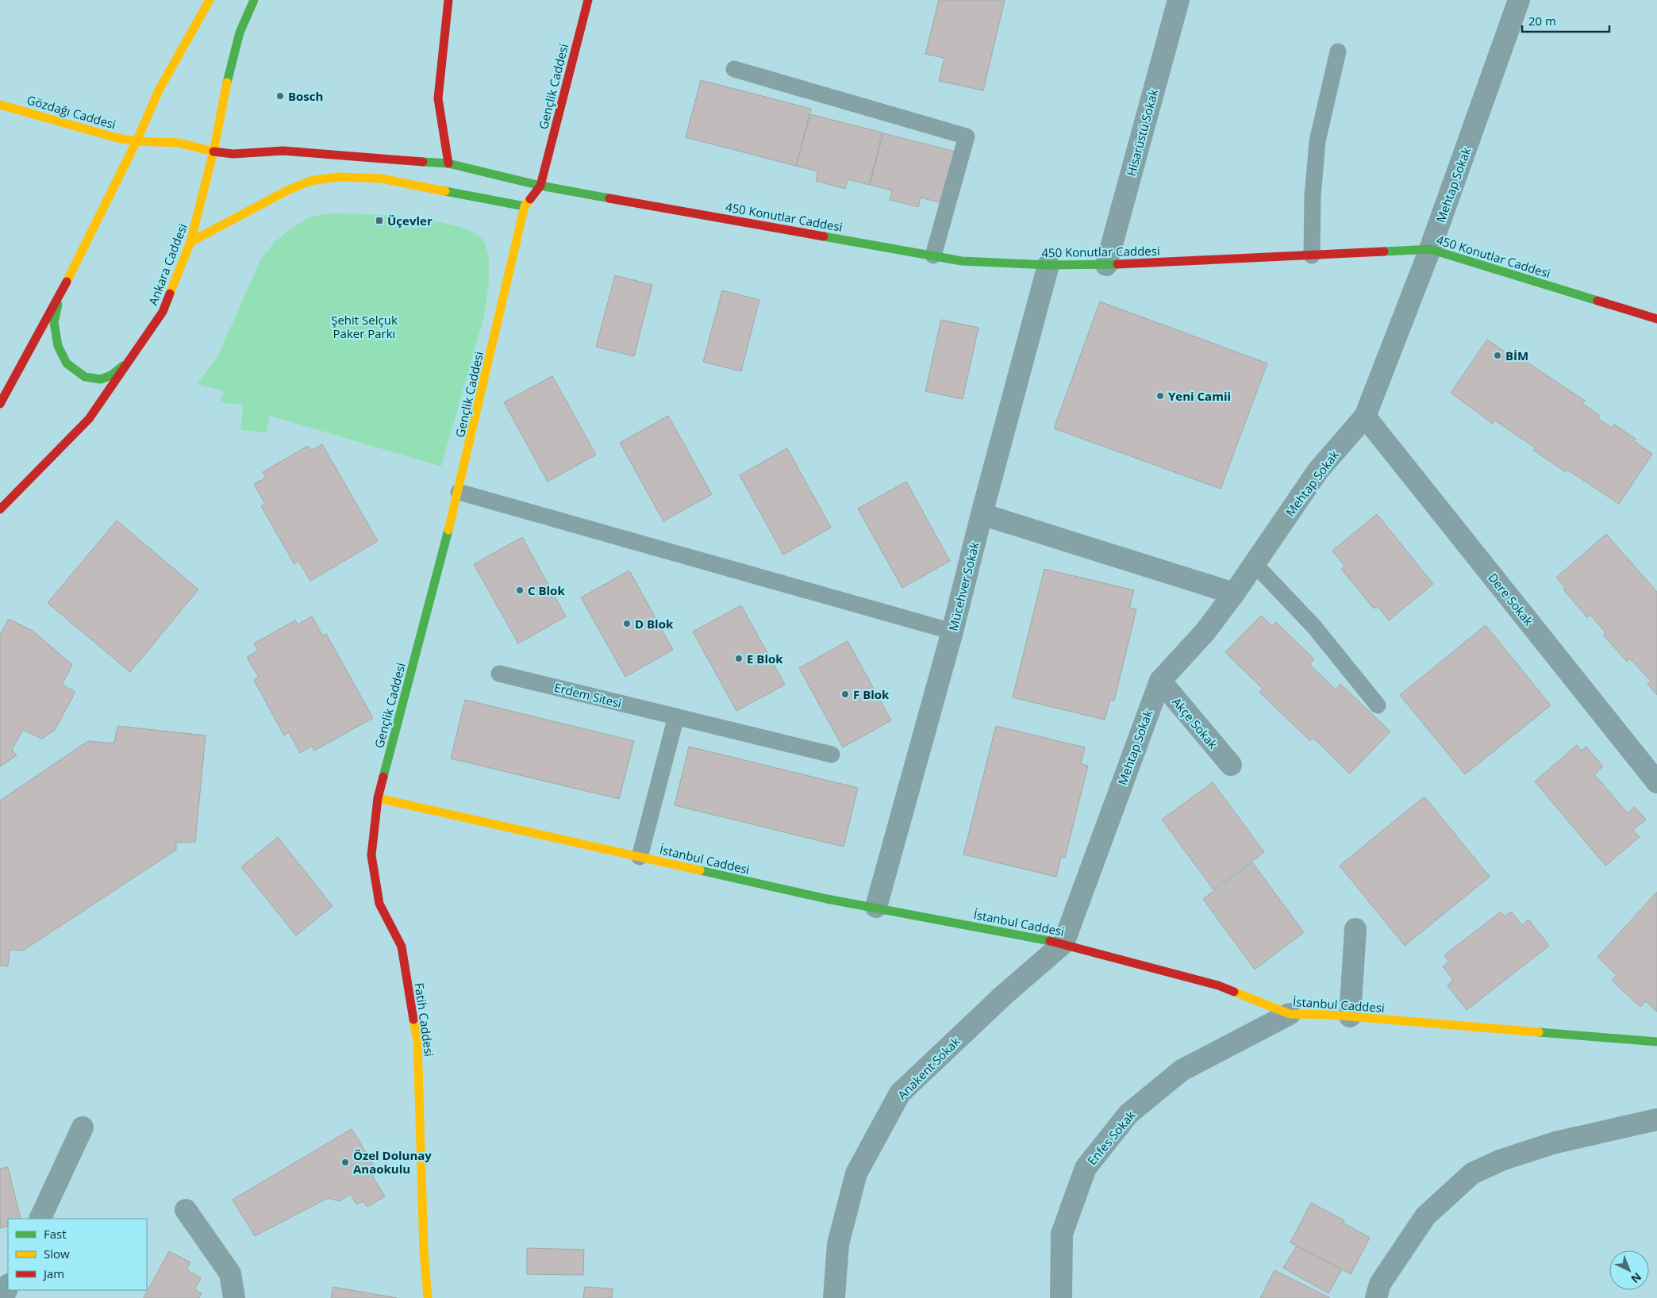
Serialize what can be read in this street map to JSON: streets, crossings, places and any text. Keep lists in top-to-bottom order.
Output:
{
  "streets": {
    "street": [
      "Gençlik Caddesi",
      "Gözdağı Caddesi",
      "Hisarüstü Sokak",
      "Mehtap Sokak",
      "450 Konutlar Caddesi",
      "Ankara Caddesi",
      "Mücehver Sokak",
      "Dere Sokak",
      "Akçe Sokak",
      "İstanbul Caddesi",
      "Fatih Caddesi",
      "Anakent Sokak",
      "Enfes Sokak"
    ],
    "lane": ["Erdem Sitesi"]
  },
  "crossings": [
    ["Gençlik Caddesi", "450 Konutlar Caddesi"],
    ["Gençlik Caddesi", "İstanbul Caddesi"],
    ["Gençlik Caddesi", "Fatih Caddesi"],
    ["Gözdağı Caddesi", "450 Konutlar Caddesi"],
    ["Gözdağı Caddesi", "Ankara Caddesi"],
    ["Hisarüstü Sokak", "450 Konutlar Caddesi"],
    ["Mehtap Sokak", "450 Konutlar Caddesi"],
    ["Mehtap Sokak", "Dere Sokak"],
    ["Mehtap Sokak", "Akçe Sokak"],
    ["Mehtap Sokak", "İstanbul Caddesi"],
    ["Mehtap Sokak", "Anakent Sokak"],
    ["450 Konutlar Caddesi", "Mücehver Sokak"],
    ["Mücehver Sokak", "İstanbul Caddesi"],
    ["İstanbul Caddesi", "Fatih Caddesi"],
    ["İstanbul Caddesi", "Anakent Sokak"],
    ["İstanbul Caddesi", "Enfes Sokak"]
  ],
  "parks": ["Şehit Selçuk Paker Parkı"],
  "places": {
    "other": [
      "Bosch",
      "BİM",
      "Yeni Camii",
      "C Blok",
      "D Blok",
      "E Blok",
      "F Blok",
      "Özel Dolunay Anaokulu"
    ],
    "transit": ["Üçevler"]
  },
  "legend": ["Fast", "Slow", "Jam"],
  "scale_bar": "20 m",
  "north": "bottom right"
}
